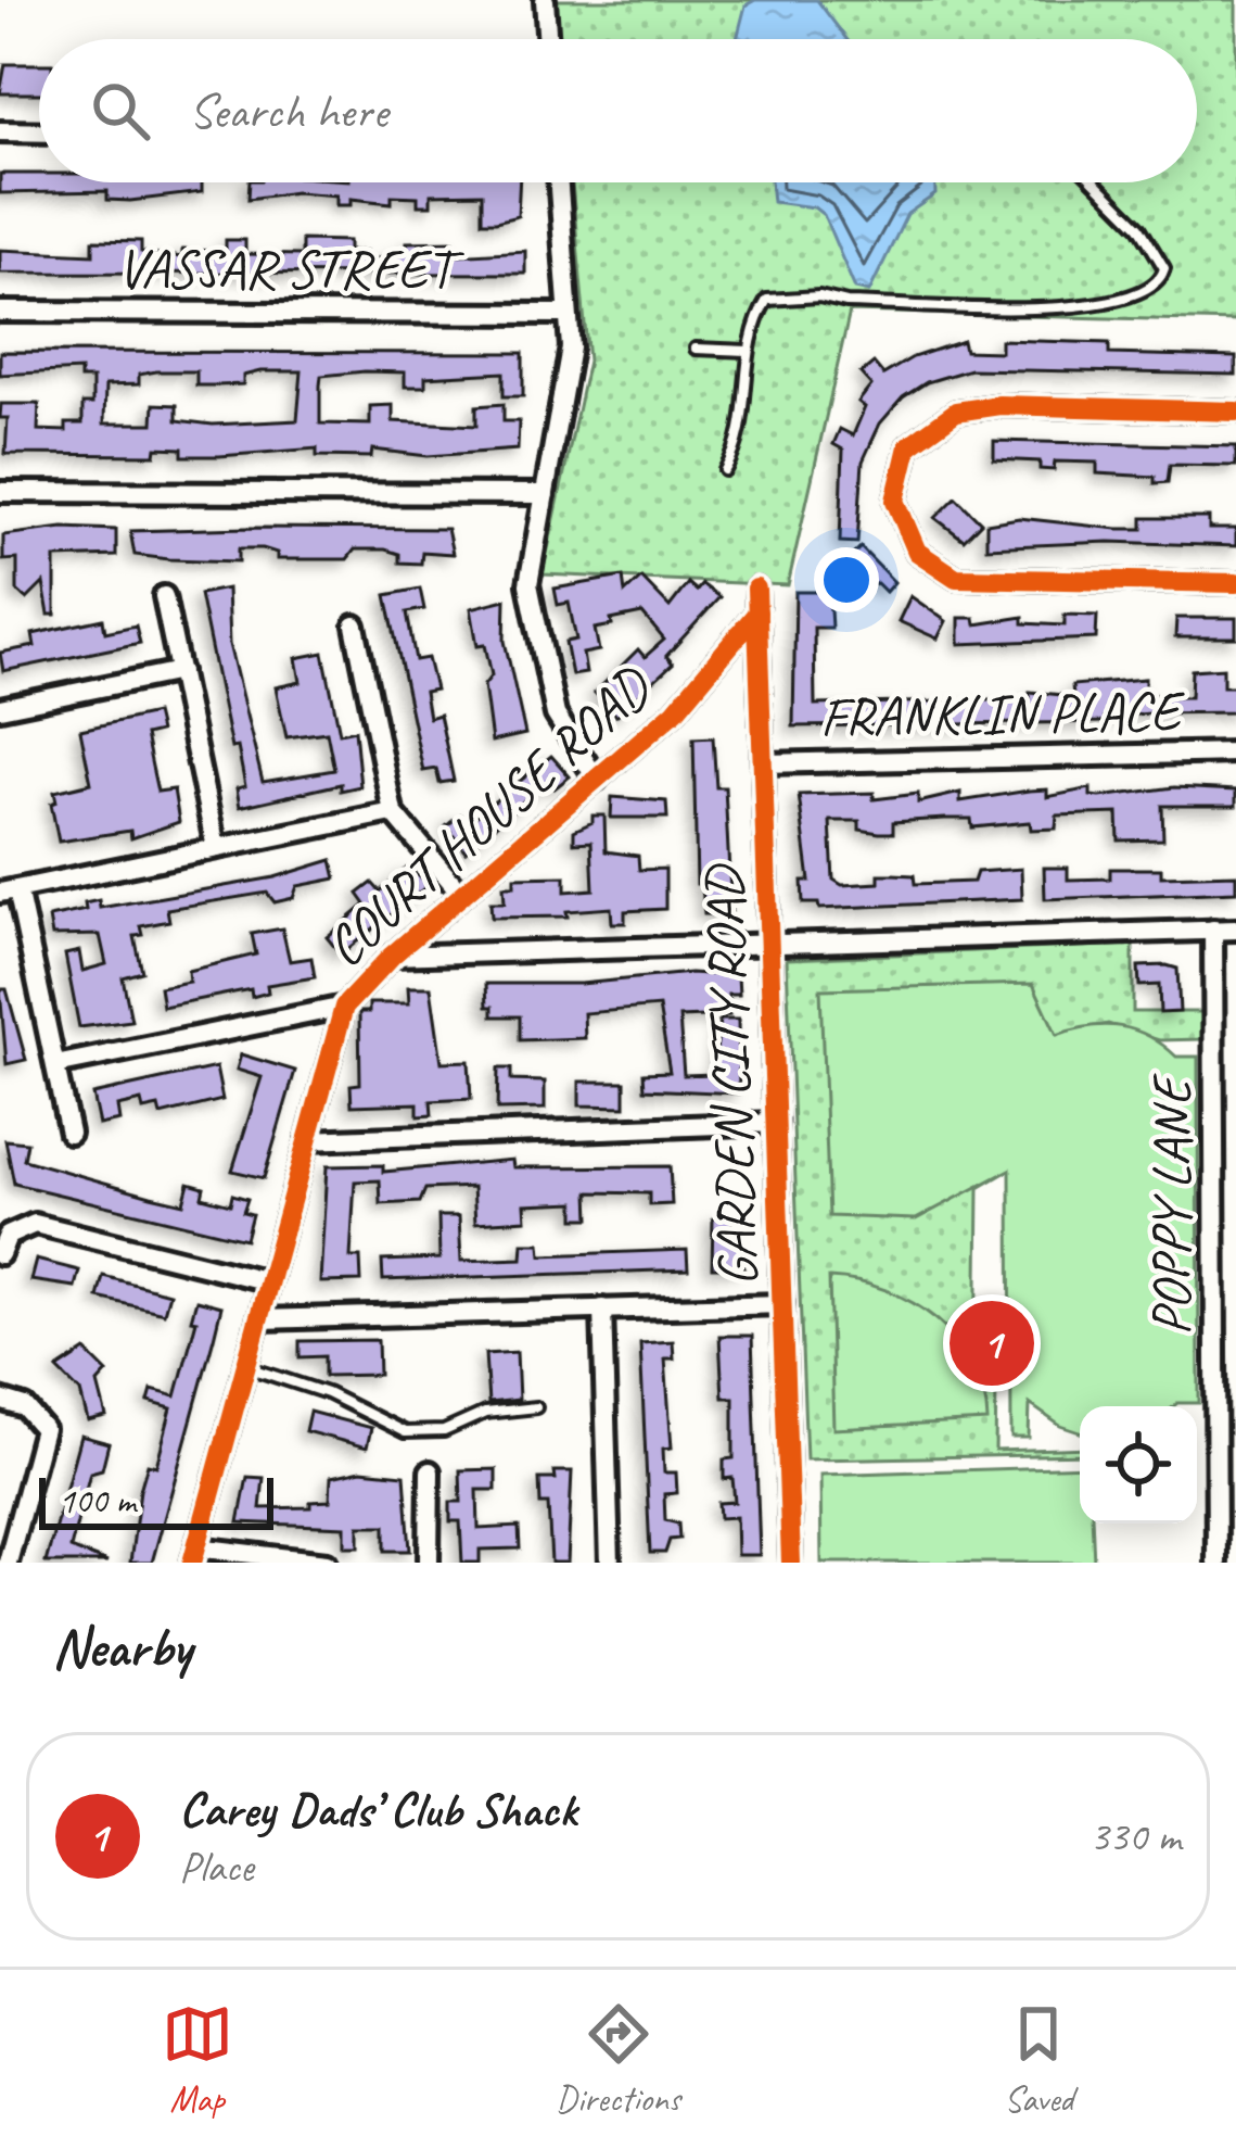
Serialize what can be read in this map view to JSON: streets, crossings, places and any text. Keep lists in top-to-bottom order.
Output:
{
  "streets": {
    "street": [
      "VASSAR STREET",
      "FRANKLIN PLACE",
      "COURT HOUSE ROAD",
      "GARDEN CITY ROAD",
      "POPPY LANE"
    ]
  },
  "crossings": [
    ["FRANKLIN PLACE", "GARDEN CITY ROAD"],
    ["COURT HOUSE ROAD", "GARDEN CITY ROAD"]
  ],
  "scale_bar": "100 m",
  "page": {
    "search": "Search here",
    "pins": "1",
    "scale": "100 m",
    "heading": "Nearby",
    "list": [
      {
        "mark": "1",
        "name": "Carey Dads’ Club Shack",
        "note": "Place",
        "value": "330 m"
      }
    ],
    "nav": ["Map", "Directions", "Saved"]
  }
}
